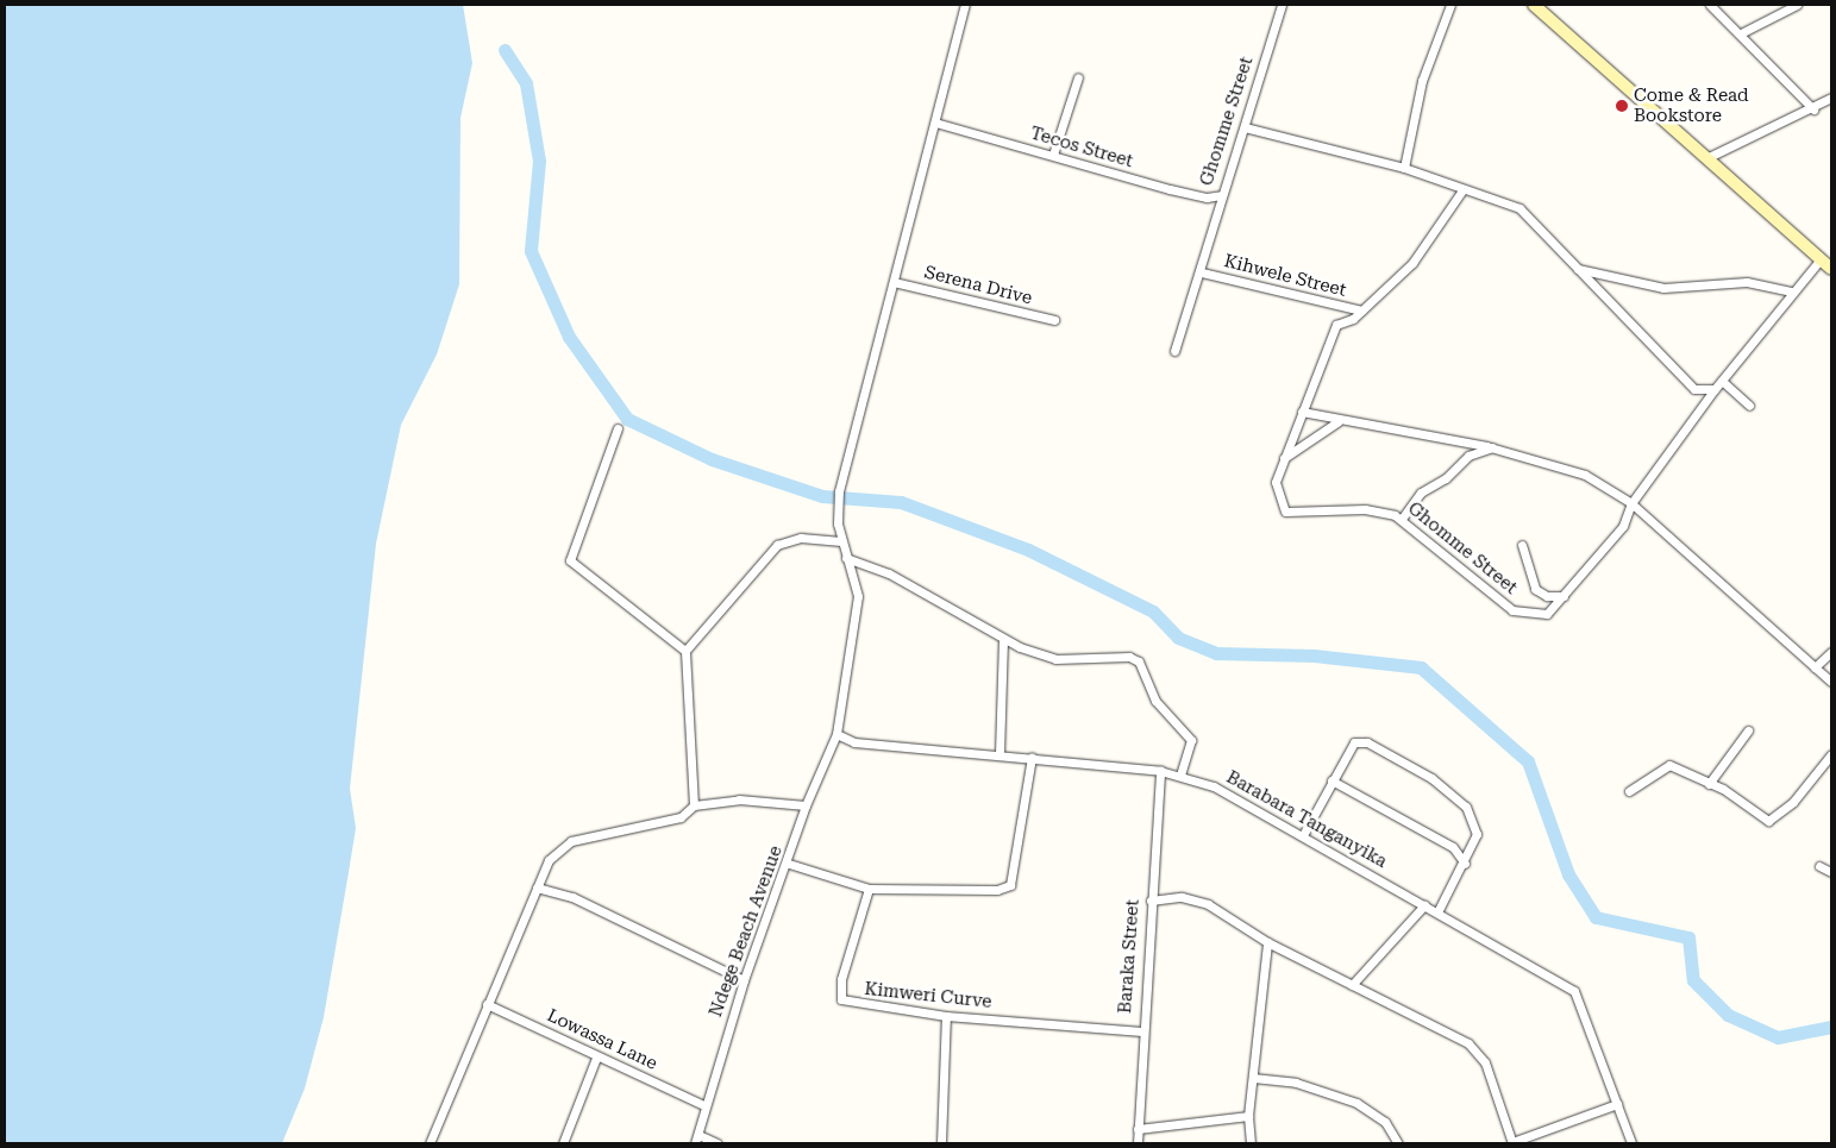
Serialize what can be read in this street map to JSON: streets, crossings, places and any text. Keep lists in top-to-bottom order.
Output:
{
  "streets": {
    "street": [
      "Ghomme Street",
      "Tecos Street",
      "Kihwele Street",
      "Serena Drive",
      "Barabara Tanganyika",
      "Ndege Beach Avenue",
      "Baraka Street",
      "Kimweri Curve",
      "Lowassa Lane"
    ]
  },
  "crossings": [
    ["Ghomme Street", "Tecos Street"],
    ["Ghomme Street", "Kihwele Street"],
    ["Tecos Street", "Ndege Beach Avenue"],
    ["Serena Drive", "Ndege Beach Avenue"],
    ["Barabara Tanganyika", "Ndege Beach Avenue"],
    ["Barabara Tanganyika", "Baraka Street"],
    ["Ndege Beach Avenue", "Lowassa Lane"],
    ["Baraka Street", "Kimweri Curve"]
  ],
  "places": ["Come & Read Bookstore"]
}
